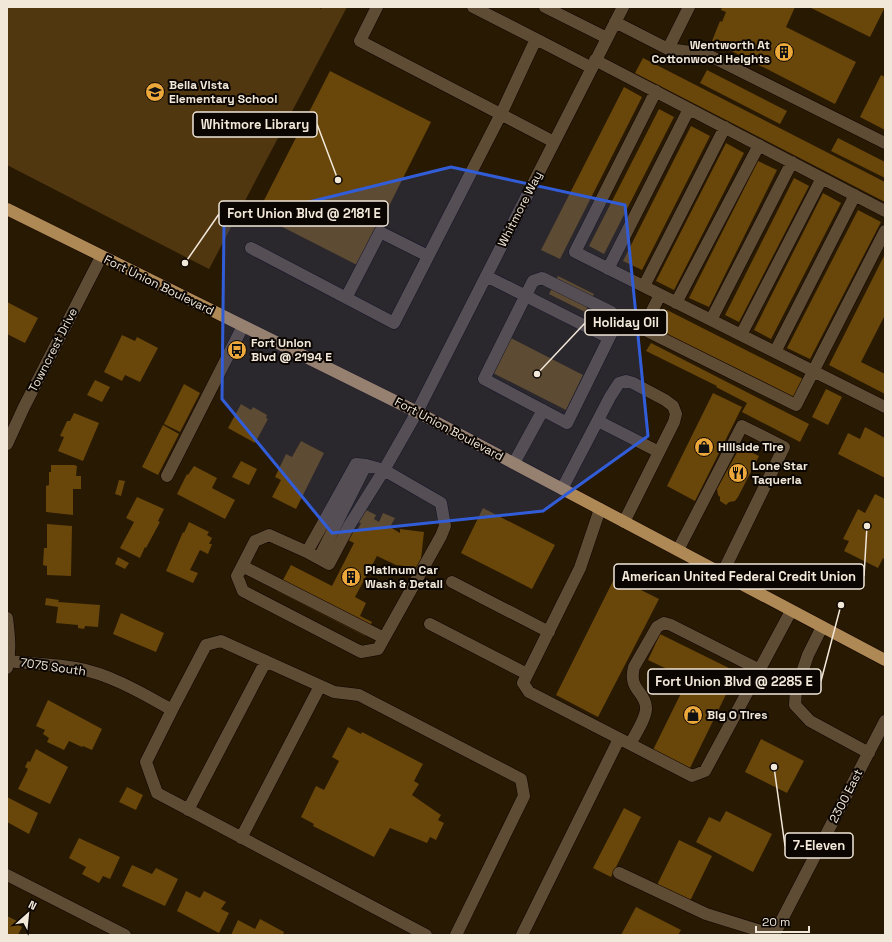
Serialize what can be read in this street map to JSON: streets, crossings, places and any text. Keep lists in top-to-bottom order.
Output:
{
  "streets": {
    "main road": ["Fort Union Boulevard"],
    "street": [
      "Whitmore Way",
      "Towncrest Drive",
      "7075 South",
      "2300 East"
    ]
  },
  "crossings": [
    ["Whitmore Way", "Fort Union Boulevard"],
    ["Fort Union Boulevard", "Towncrest Drive"]
  ],
  "places": {
    "building": ["Wentworth At Cottonwood Heights", "Platinum Car Wash & Detail"],
    "school or university": ["Bella Vista Elementary School"],
    "other": [
      "Whitmore Library",
      "Fort Union Blvd @ 2181 E",
      "Holiday Oil",
      "American United Federal Credit Union",
      "Fort Union Blvd @ 2285 E",
      "7-Eleven"
    ],
    "bus stop": ["Fort Union Blvd @ 2194 E"],
    "shop": ["Hillside Tire", "Big O Tires"],
    "restaurant": ["Lone Star Taqueria"]
  },
  "scale_bar": "20 m",
  "north": "top right"
}
